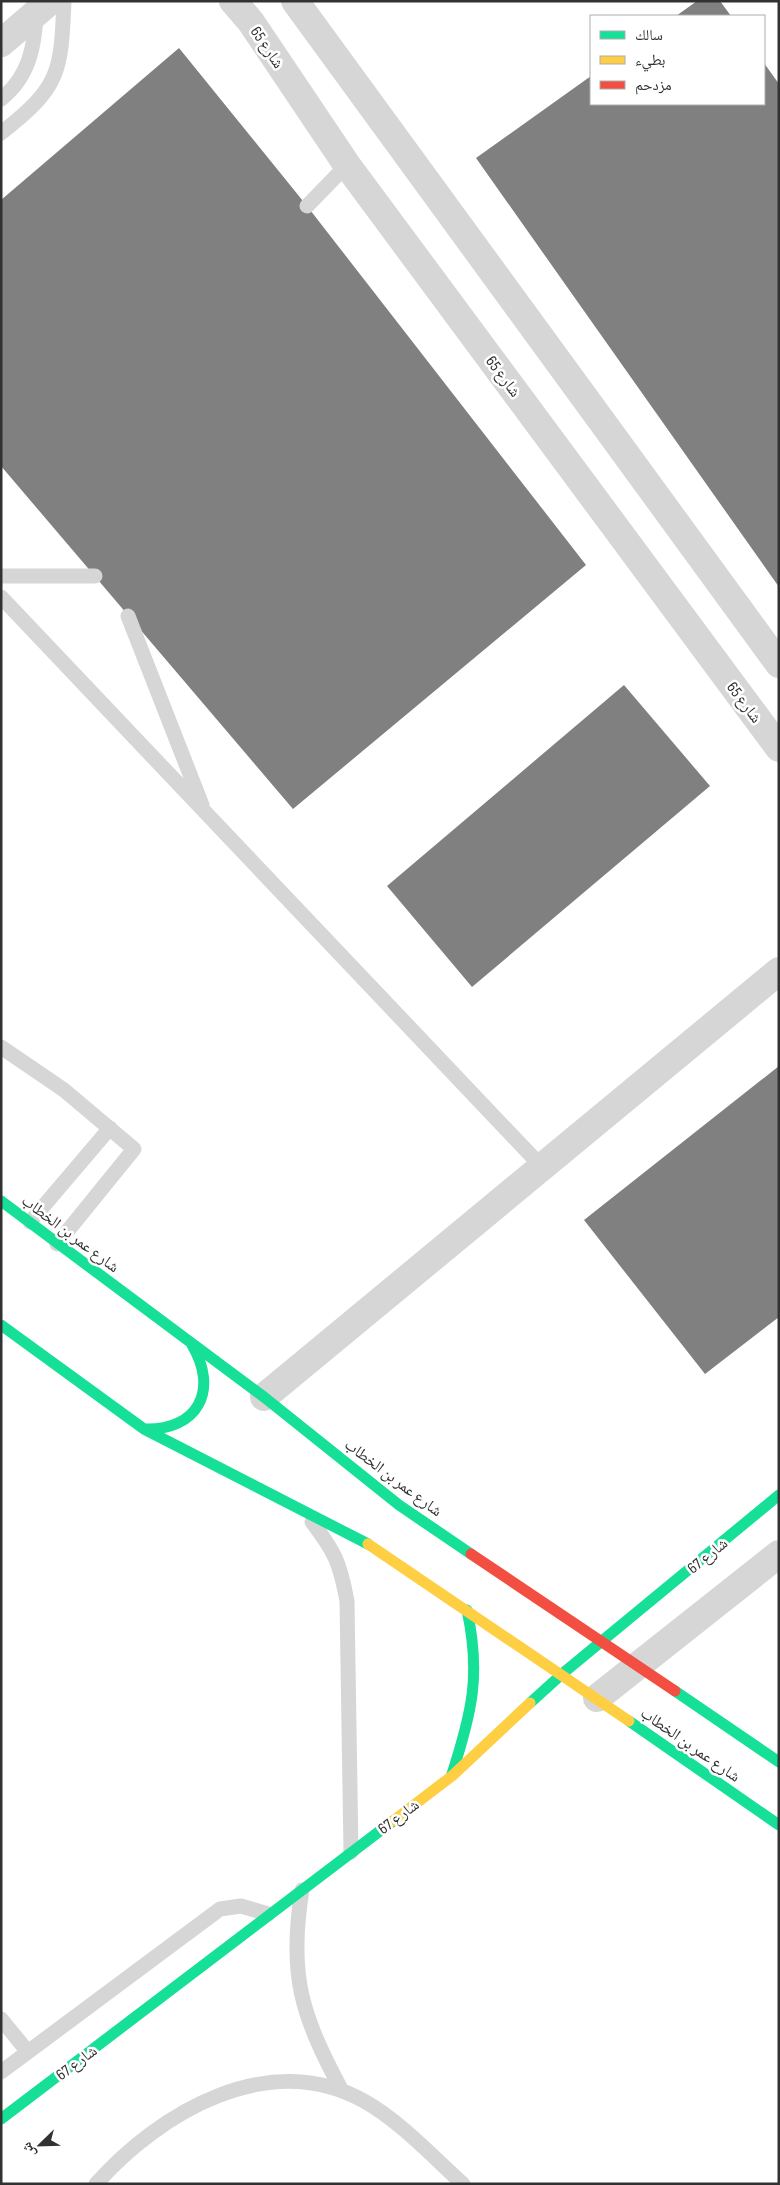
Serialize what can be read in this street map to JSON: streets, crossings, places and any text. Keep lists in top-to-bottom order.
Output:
{
  "streets": {
    "street": ["شارع 65", "شارع عمر بن الخطاب", "شارع 67"]
  },
  "crossings": [
    ["شارع عمر بن الخطاب", "شارع 67"]
  ],
  "legend": ["سالك", "بطيء", "مزدحم"],
  "north": "bottom left"
}
